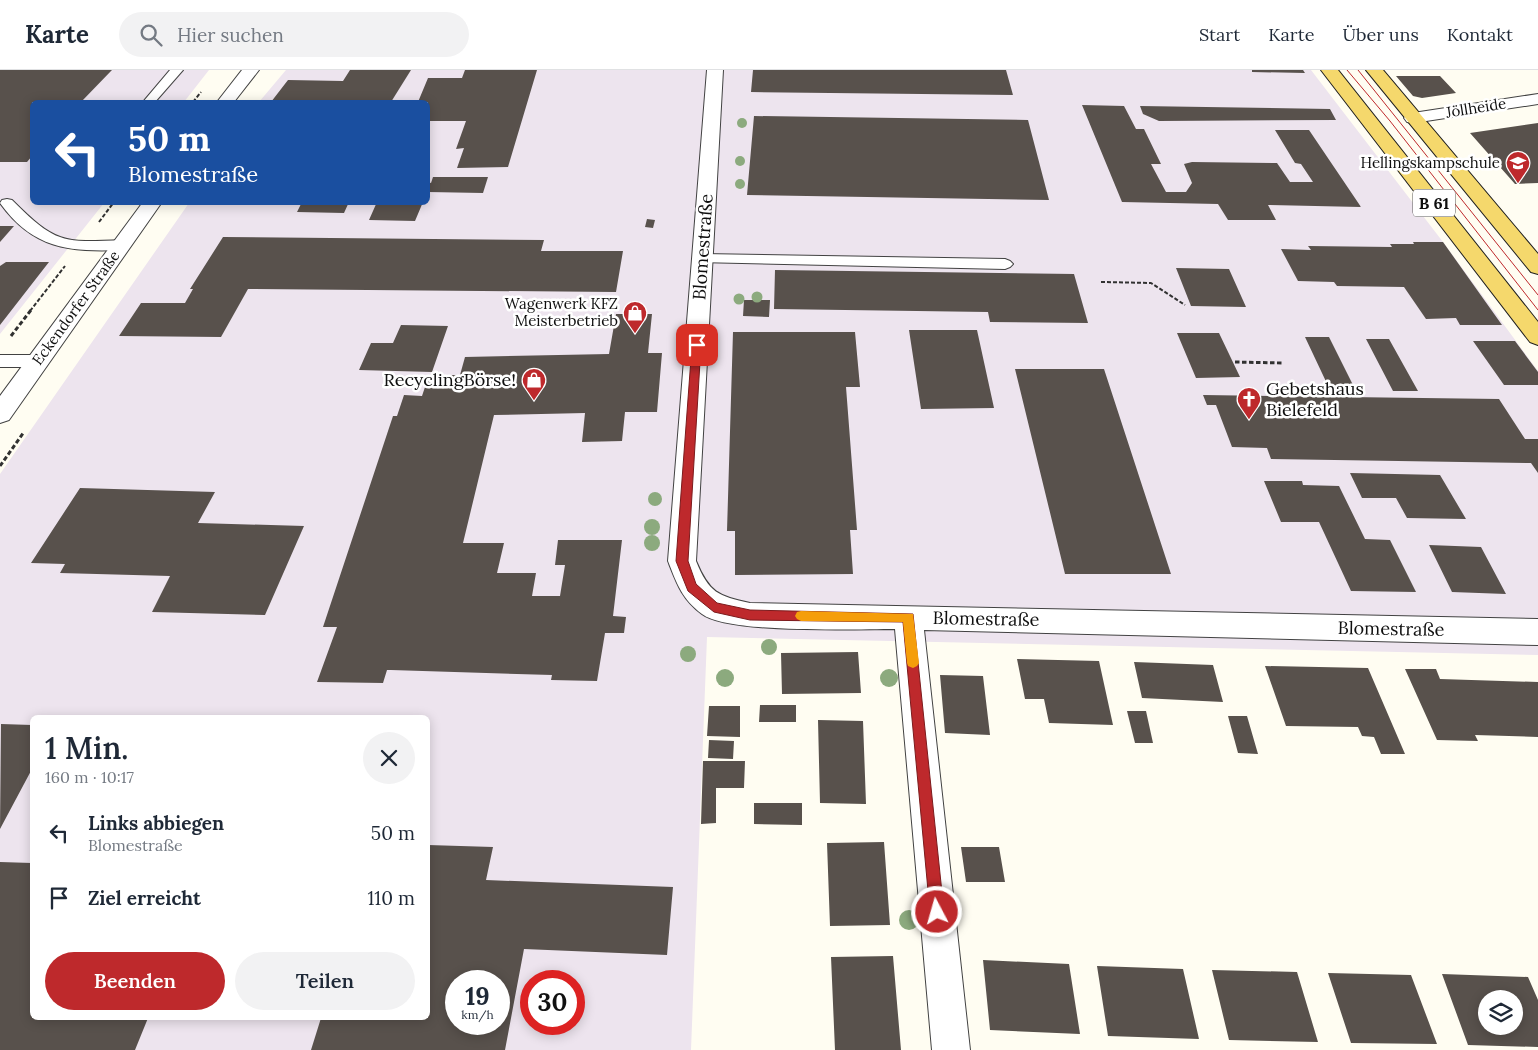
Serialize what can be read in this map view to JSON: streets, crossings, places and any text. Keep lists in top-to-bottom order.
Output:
{
  "streets": {
    "main road": ["B 61"],
    "street": ["Jöllheide", "Blomestraße", "Eckendorfer Straße"]
  },
  "crossings": [
    ["Jöllheide", "B 61"]
  ],
  "places": {
    "school or university": ["Hellingskampschule"],
    "shop": ["Wagenwerk KFZ Meisterbetrieb", "RecyclingBörse!"],
    "church": ["Gebetshaus Bielefeld"]
  },
  "page": {
    "header": "Karte",
    "search": "Hier suchen",
    "nav": [
      "Start",
      "Karte",
      "Über uns",
      "Kontakt"
    ],
    "turn": ["50 m", "Blomestraße"],
    "heading": ["1 Min.", "160 m · 10:17"],
    "list": [
      {
        "name": "Links abbiegen",
        "note": "Blomestraße",
        "value": "50 m"
      },
      {
        "name": "Ziel erreicht",
        "value": "110 m"
      }
    ],
    "buttons": ["Beenden", "Teilen"],
    "speed": "19 km/h",
    "limit": "30"
  }
}
